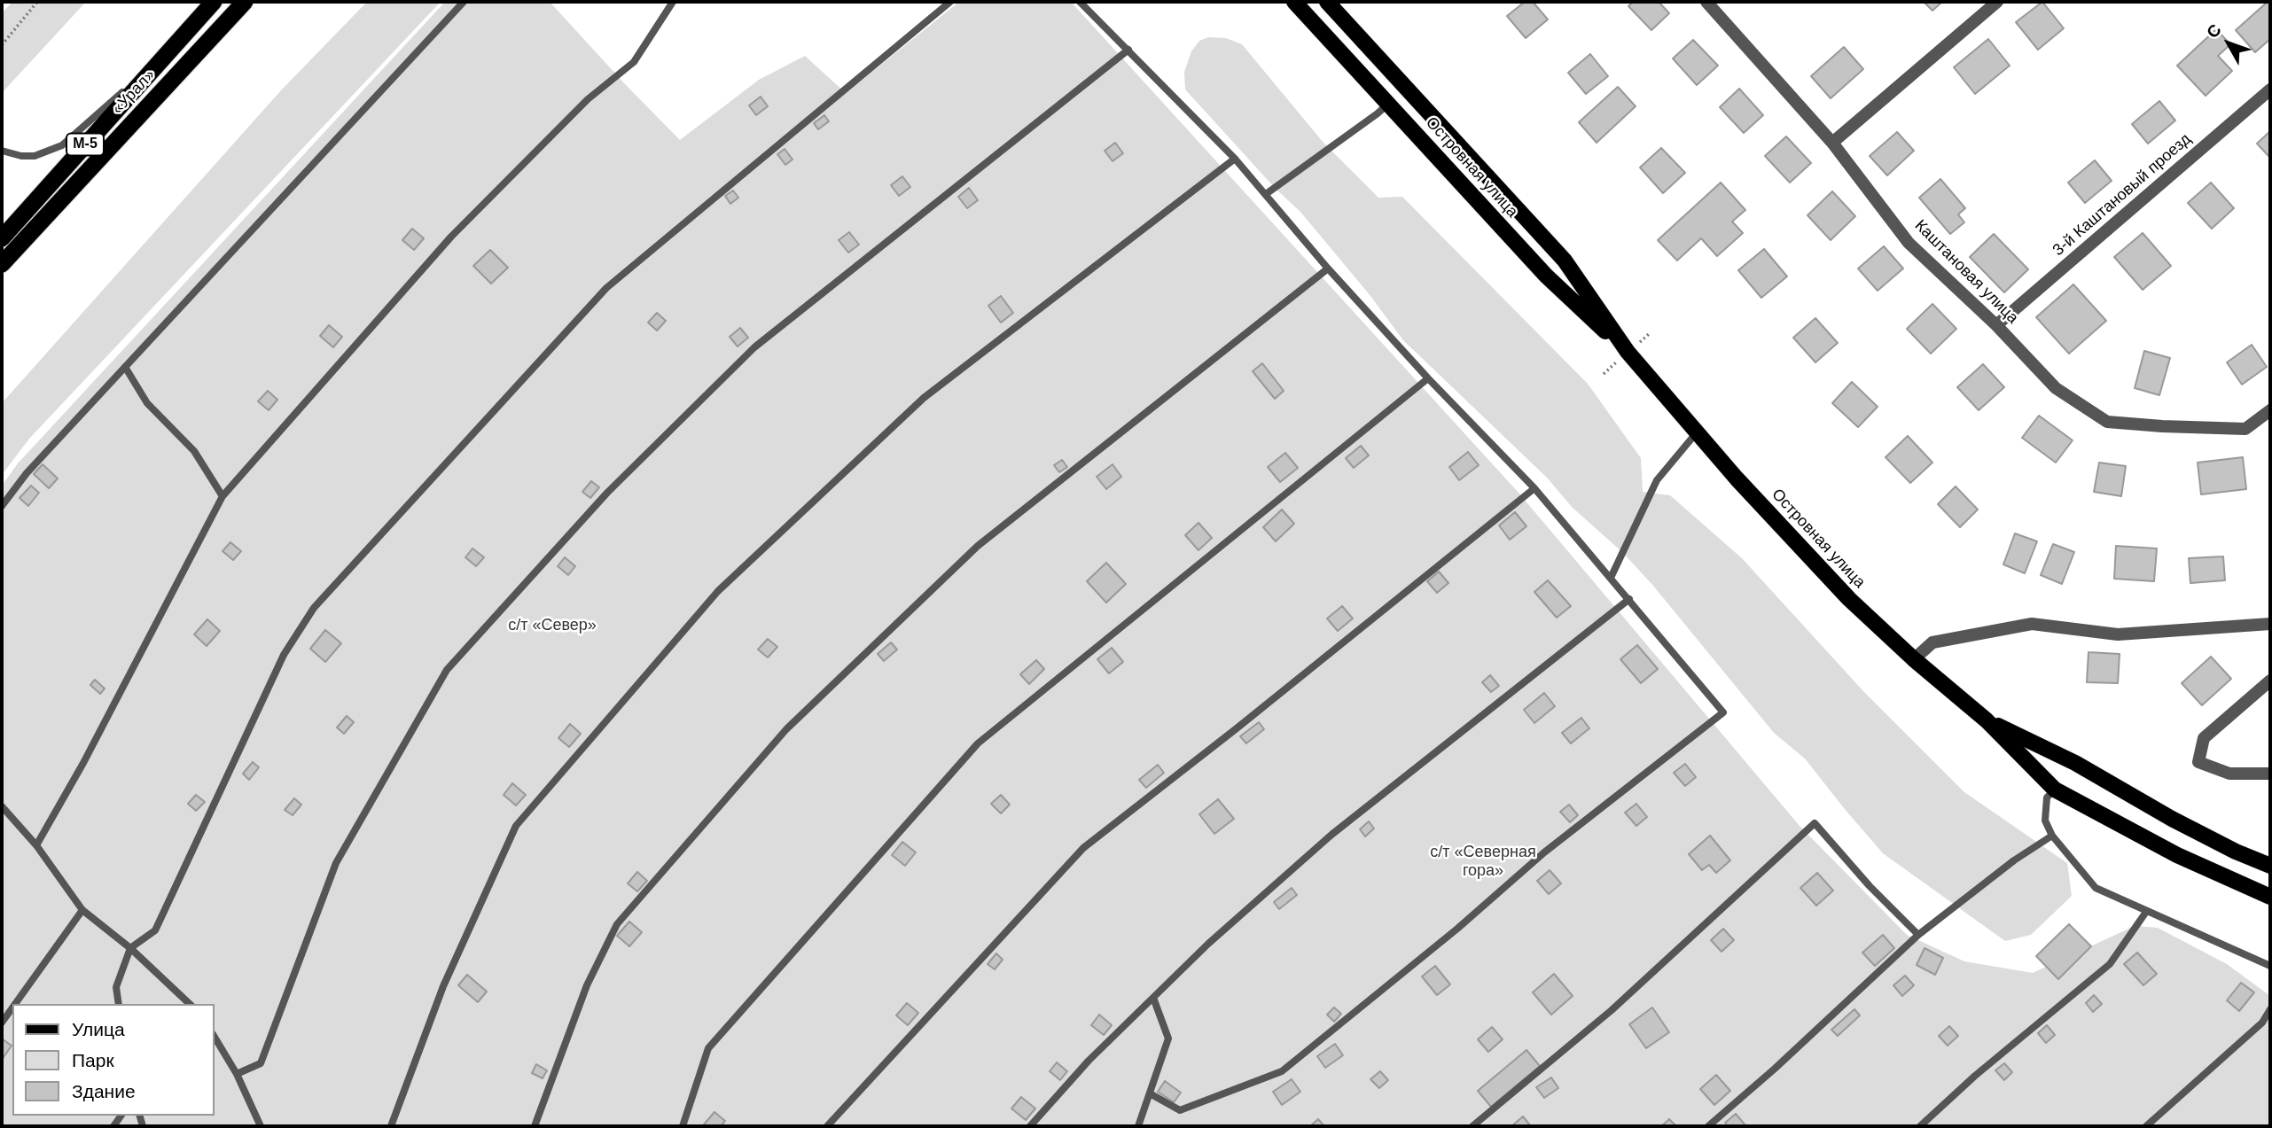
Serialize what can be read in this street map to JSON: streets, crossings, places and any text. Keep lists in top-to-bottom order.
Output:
{
  "streets": {
    "highway": ["«Урал»", "М-5"],
    "main road": ["Островная улица"],
    "street": ["3-й Каштановый проезд", "Каштановая улица"]
  },
  "crossings": [
    ["3-й Каштановый проезд", "Каштановая улица"]
  ],
  "parks": ["с/т «Север»", "с/т «Северная гора»"],
  "legend": ["Улица", "Парк", "Здание"],
  "north": "top left"
}
